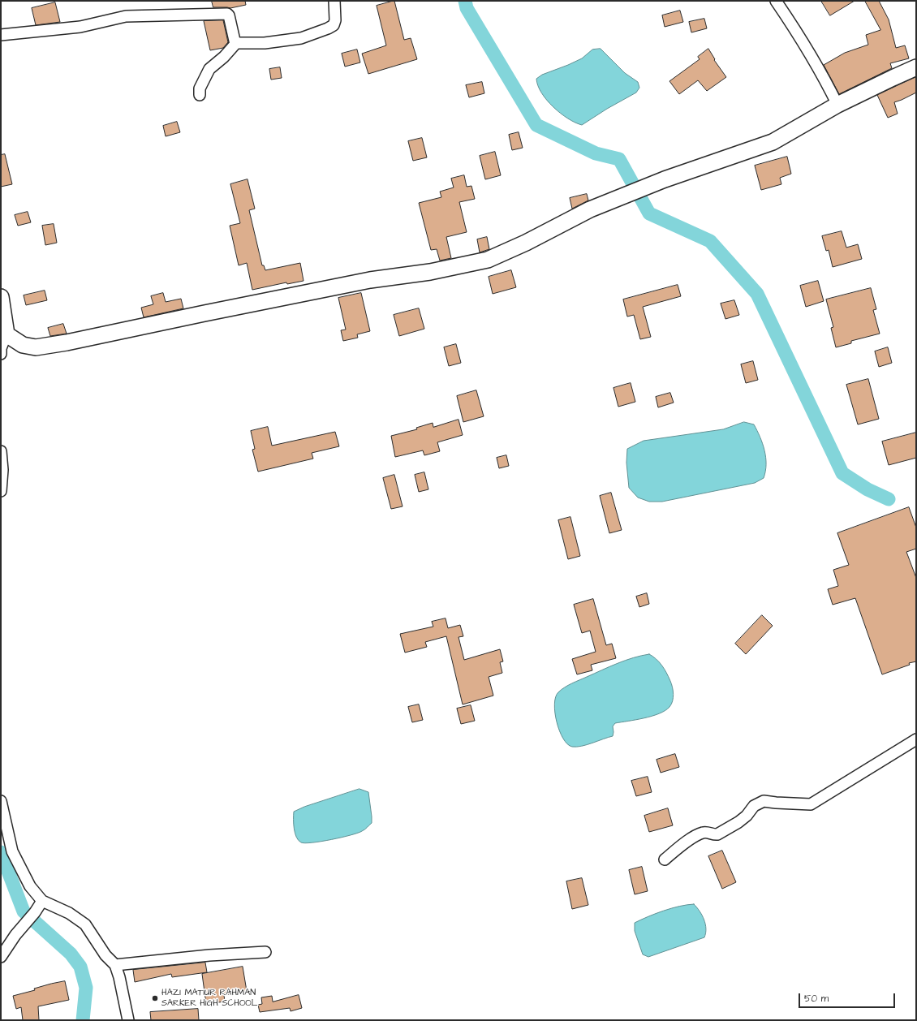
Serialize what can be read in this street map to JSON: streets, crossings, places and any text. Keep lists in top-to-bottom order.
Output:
{
  "places": ["HAZI MATIUR RAHMAN SARKER HIGH SCHOOL"],
  "scale_bar": "50 m"
}
